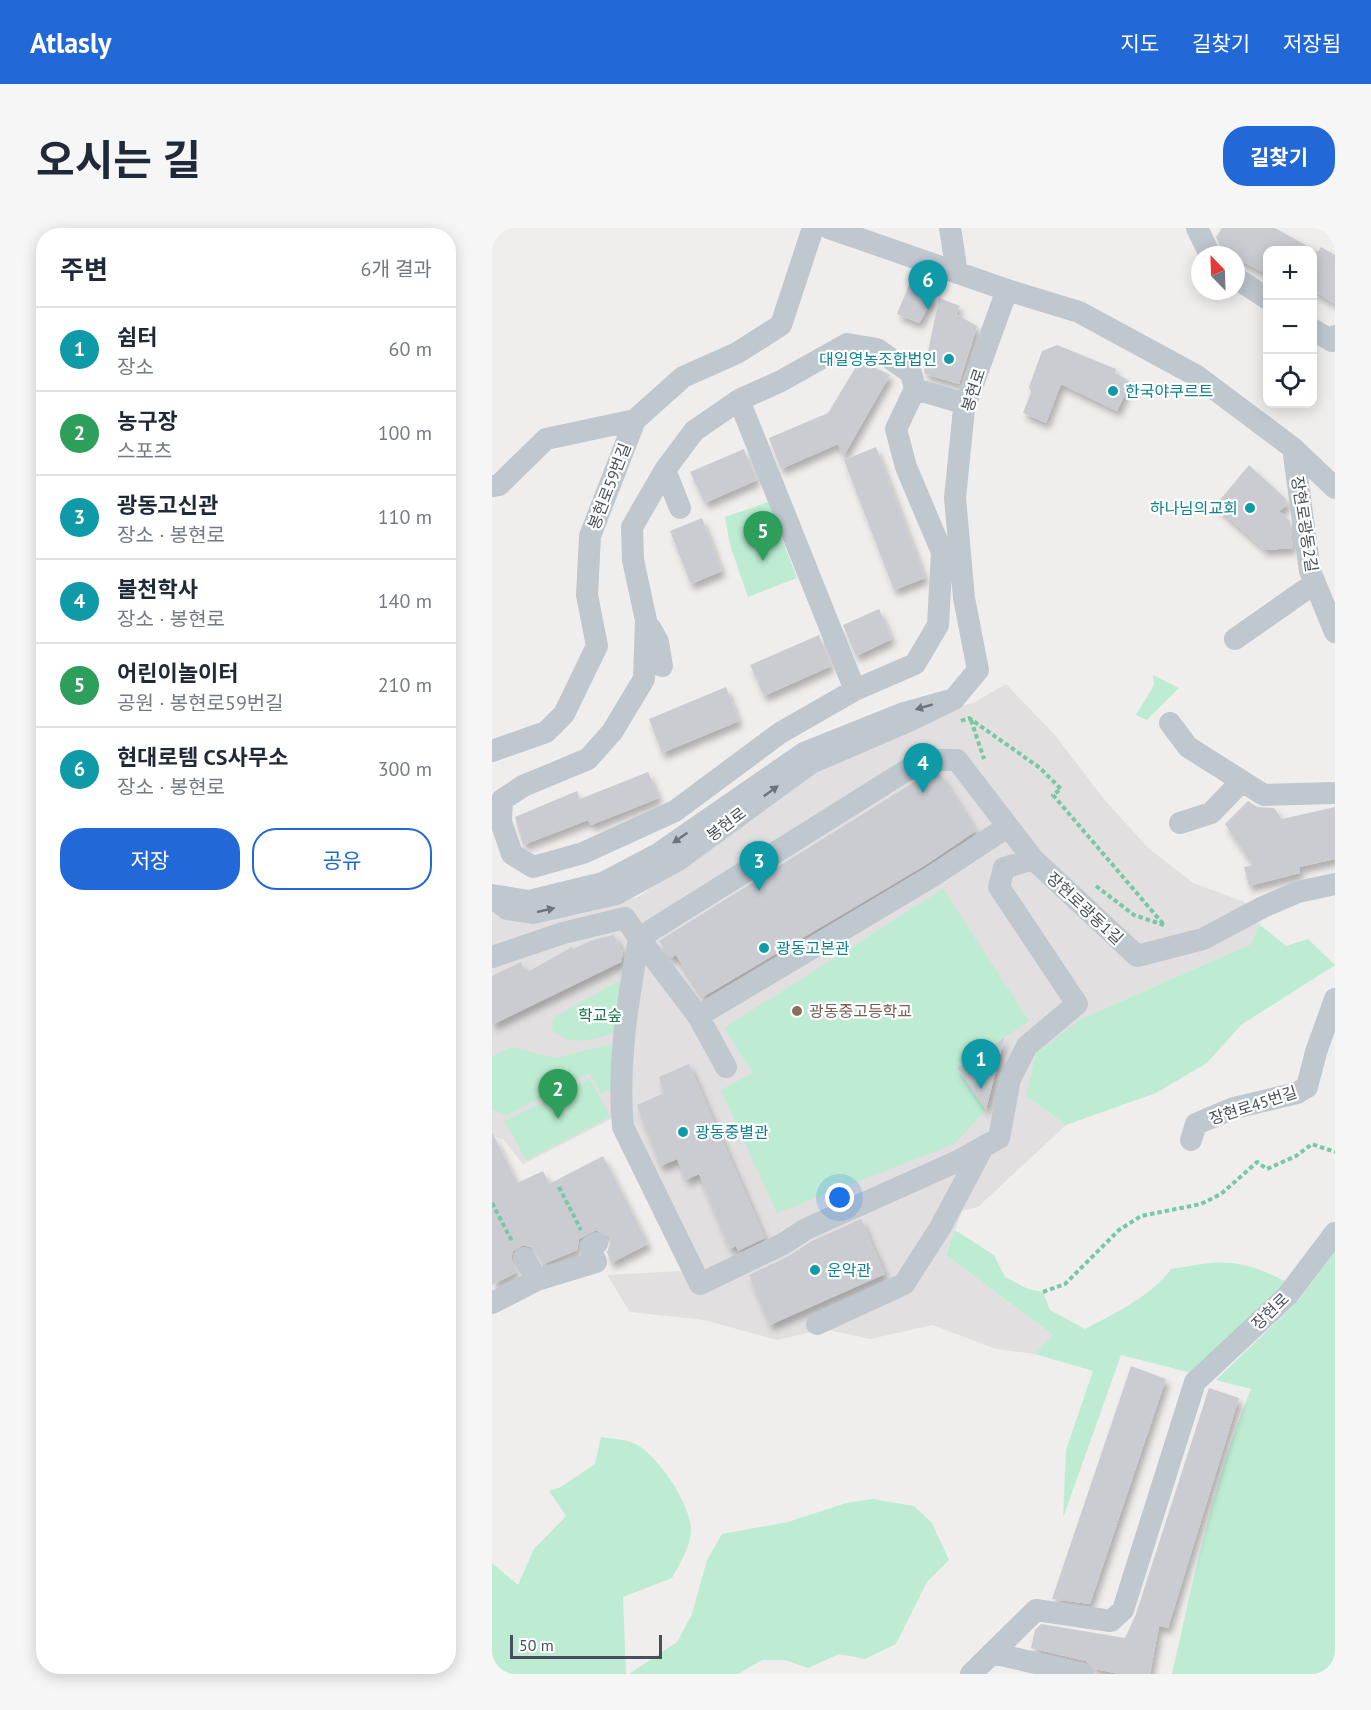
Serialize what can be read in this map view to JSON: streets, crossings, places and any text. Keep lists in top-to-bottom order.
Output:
{
  "streets": {
    "street": [
      "봉현로",
      "봉현로59번길",
      "장현로광동2길",
      "장현로광동1길",
      "장현로45번길",
      "장현로"
    ]
  },
  "parks": ["학교숲"],
  "places": [
    "대일영농조합법인",
    "한국야쿠르트",
    "하나님의교회",
    "광동고본관",
    "광동중고등학교",
    "광동중별관",
    "운악관"
  ],
  "scale_bar": "50 m",
  "north": "top left",
  "page": {
    "header": "Atlasly",
    "nav": ["지도", "길찾기", "저장됨"],
    "title": "오시는 길",
    "buttons": [
      "길찾기",
      ["저장", "공유"]
    ],
    "heading": ["주변", "6개 결과"],
    "map_buttons": ["+", "−"],
    "pins": [
      "6",
      "5",
      "4",
      "3",
      "1",
      "2"
    ],
    "list": [
      {
        "mark": "1",
        "name": "쉼터",
        "note": "장소",
        "value": "60 m"
      },
      {
        "mark": "2",
        "name": "농구장",
        "note": "스포츠",
        "value": "100 m"
      },
      {
        "mark": "3",
        "name": "광동고신관",
        "note": "장소 · 봉현로",
        "value": "110 m"
      },
      {
        "mark": "4",
        "name": "불천학사",
        "note": "장소 · 봉현로",
        "value": "140 m"
      },
      {
        "mark": "5",
        "name": "어린이놀이터",
        "note": "공원 · 봉현로59번길",
        "value": "210 m"
      },
      {
        "mark": "6",
        "name": "현대로템 CS사무소",
        "note": "장소 · 봉현로",
        "value": "300 m"
      }
    ],
    "scale": "50 m"
  }
}
